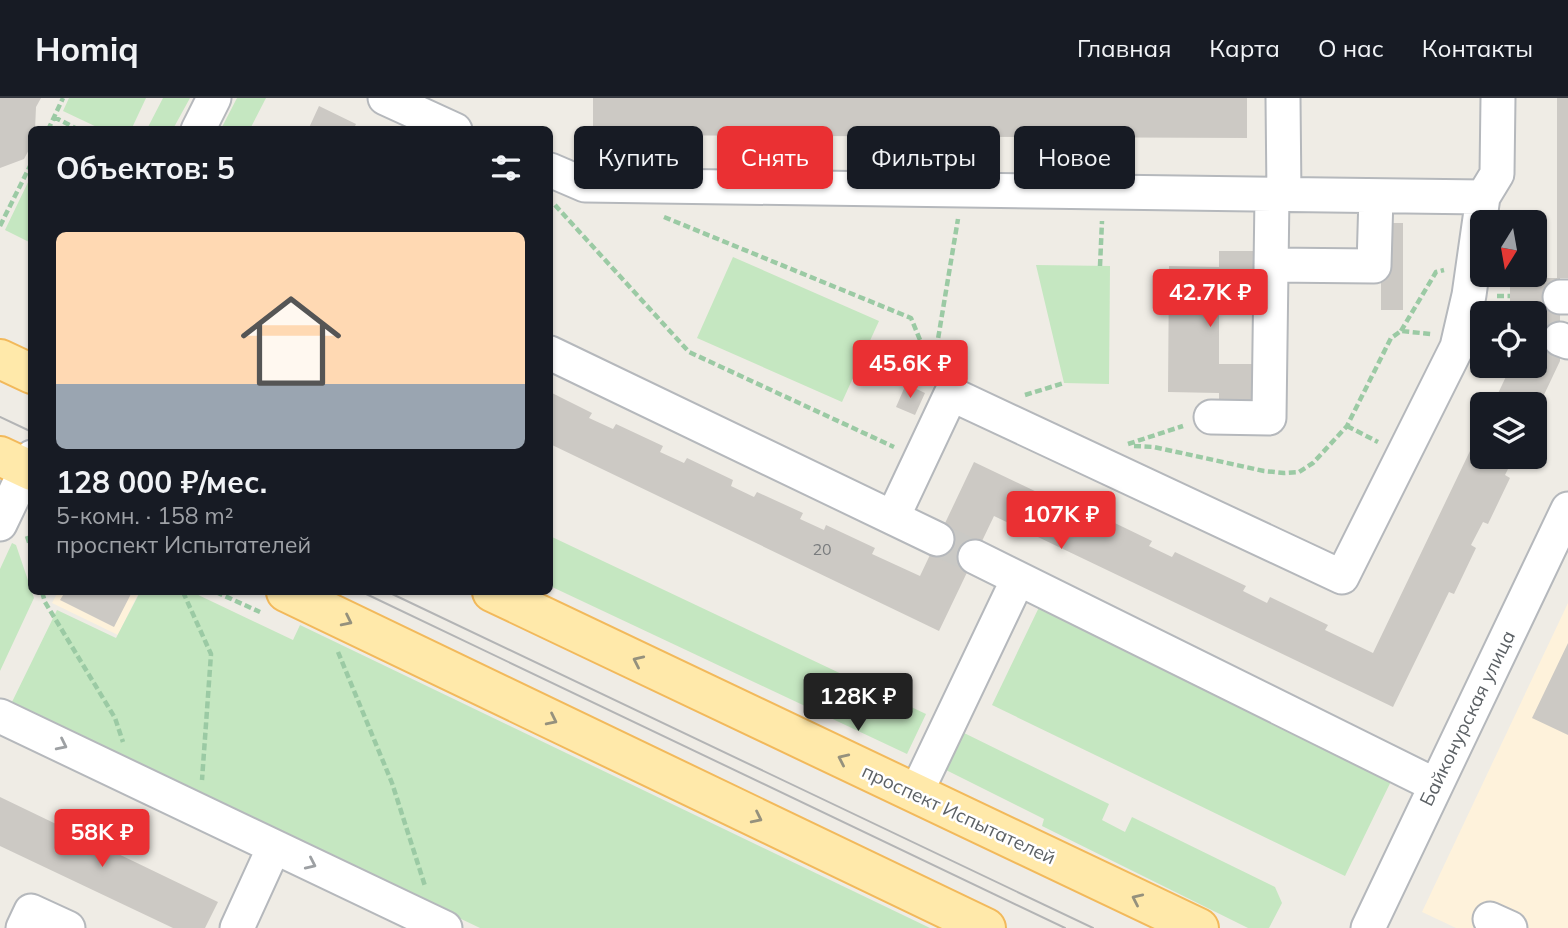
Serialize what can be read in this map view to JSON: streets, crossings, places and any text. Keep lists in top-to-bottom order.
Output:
{
  "streets": {
    "main road": ["проспект Испытателей"],
    "street": ["Байконурская улица"]
  },
  "house_numbers": ["20"],
  "north": "bottom",
  "page": {
    "header": "Homiq",
    "nav": [
      "Главная",
      "Карта",
      "О нас",
      "Контакты"
    ],
    "chip": [
      "Купить",
      "Снять",
      "Фильтры",
      "Новое"
    ],
    "heading": "Объектов: 5",
    "list": [
      {
        "name": "128 000 ₽/мес.",
        "note": "5-комн. · 158 m² · проспект Испытателей"
      }
    ],
    "price": [
      "42.7K ₽",
      "45.6K ₽",
      "107K ₽",
      "128K ₽",
      "58K ₽"
    ]
  }
}
